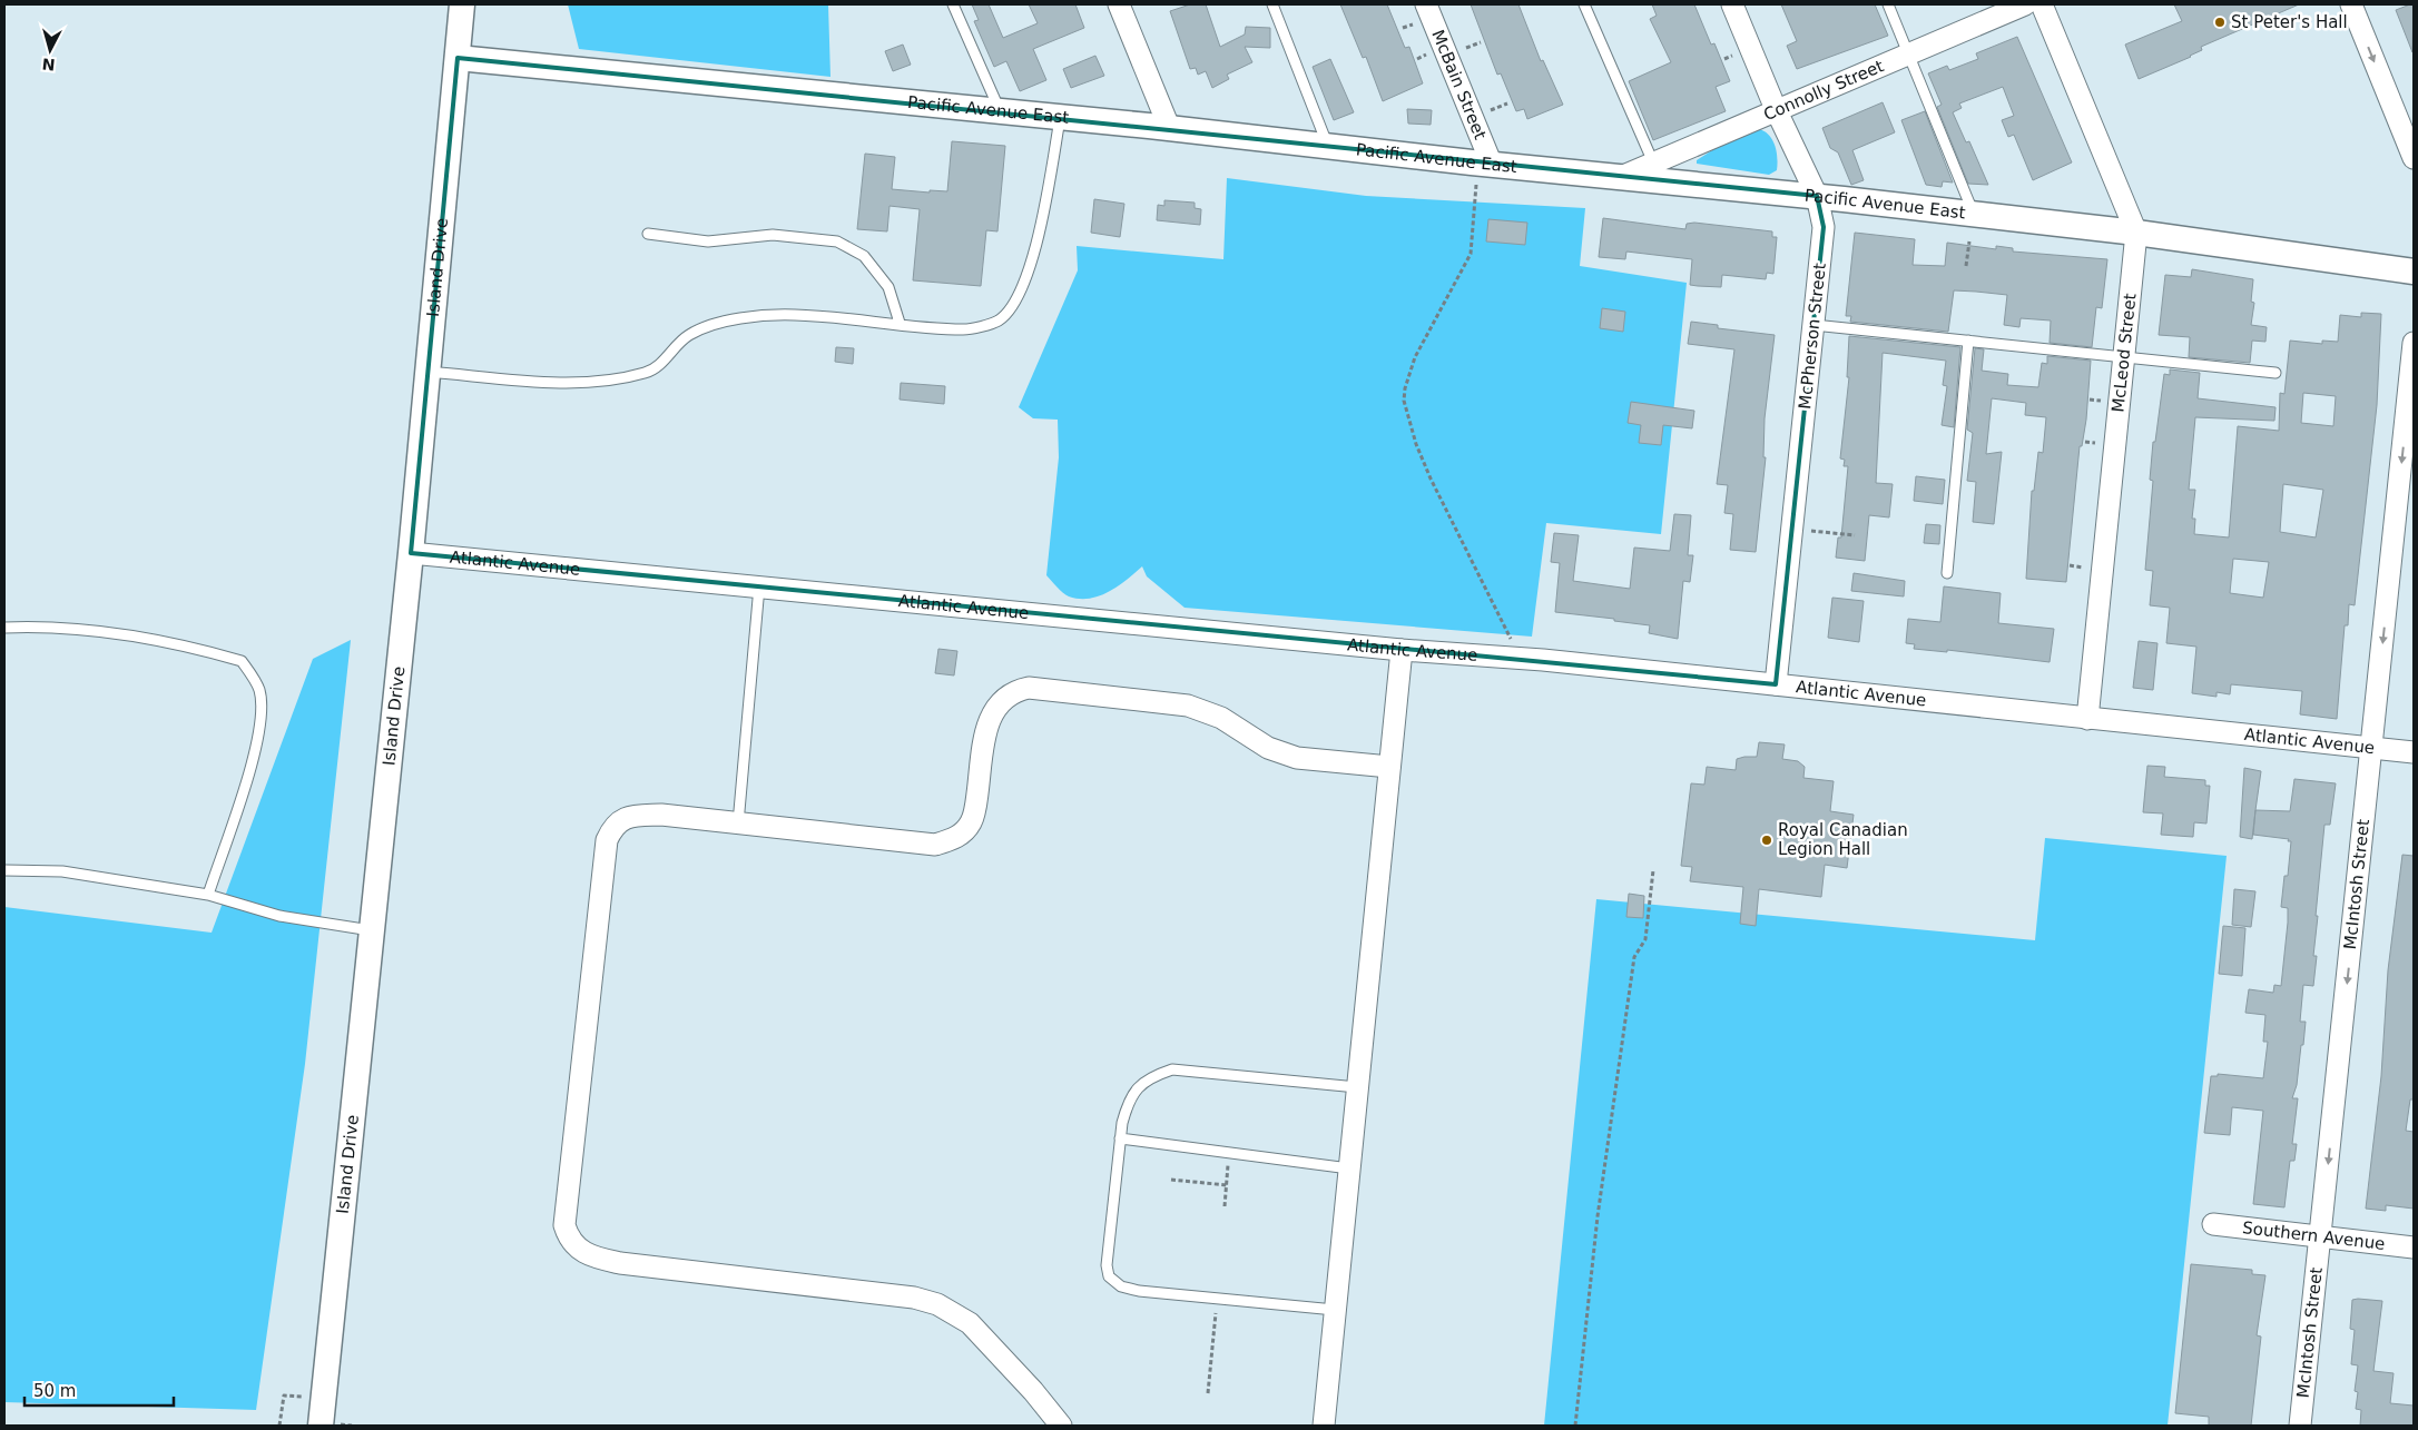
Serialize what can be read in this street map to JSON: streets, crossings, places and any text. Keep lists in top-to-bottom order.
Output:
{
  "streets": {
    "street": [
      "McBain Street",
      "Connolly Street",
      "Pacific Avenue East",
      "Island Drive",
      "McPherson Street",
      "McLeod Street",
      "Atlantic Avenue",
      "McIntosh Street",
      "Southern Avenue"
    ]
  },
  "crossings": [
    ["McBain Street", "Pacific Avenue East"],
    ["Connolly Street", "Pacific Avenue East"],
    ["Connolly Street", "McPherson Street"],
    ["Pacific Avenue East", "Island Drive"],
    ["Pacific Avenue East", "McPherson Street"],
    ["Pacific Avenue East", "McLeod Street"],
    ["Island Drive", "Atlantic Avenue"],
    ["McPherson Street", "Atlantic Avenue"],
    ["McLeod Street", "Atlantic Avenue"],
    ["Atlantic Avenue", "McIntosh Street"],
    ["McIntosh Street", "Southern Avenue"]
  ],
  "one_way": ["McIntosh Street"],
  "places": ["St Peter's Hall", "Royal Canadian Legion Hall"],
  "scale_bar": "50 m",
  "north": "bottom"
}
